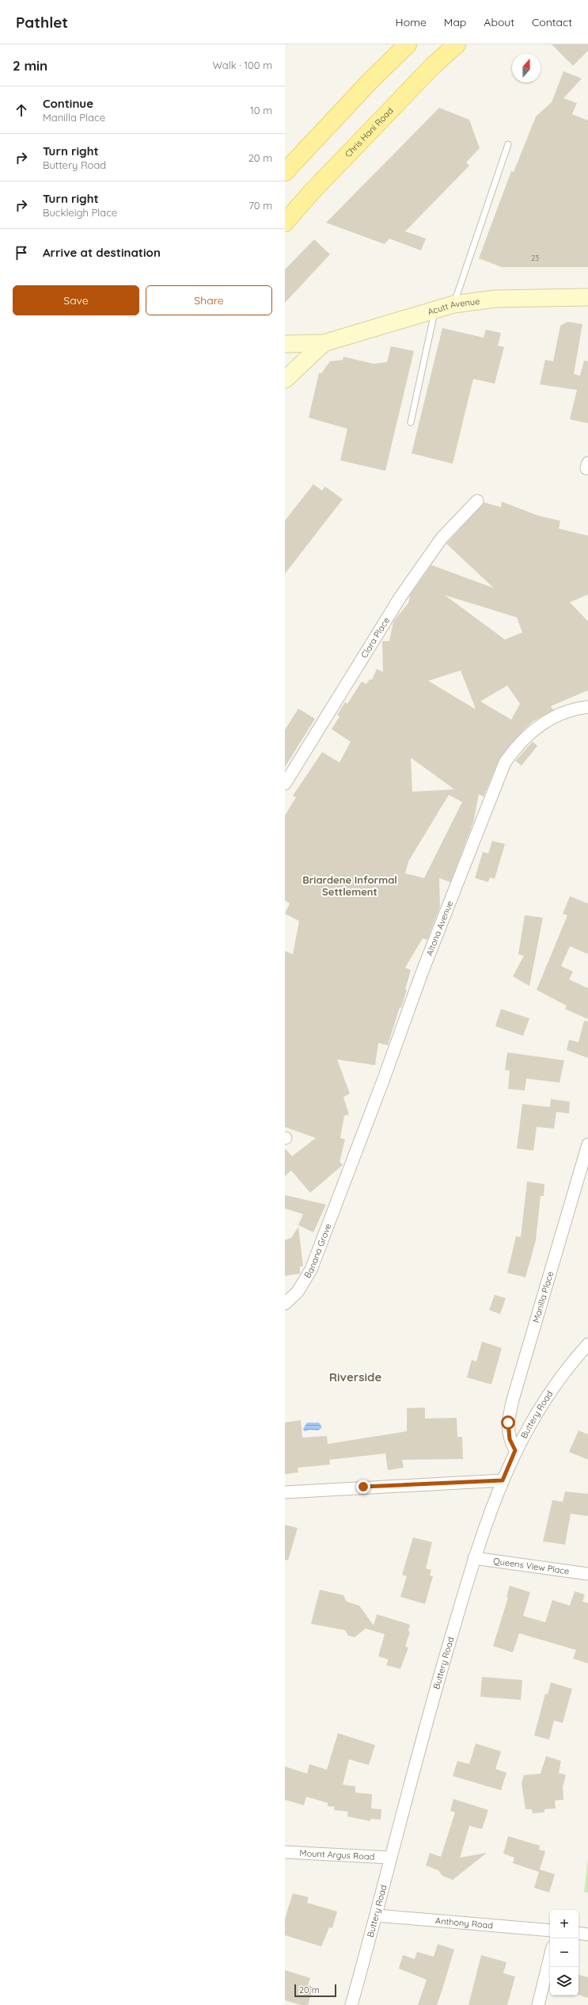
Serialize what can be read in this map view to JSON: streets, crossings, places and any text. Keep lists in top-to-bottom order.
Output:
{
  "streets": {
    "main road": ["Chris Hani Road"],
    "street": [
      "Acutt Avenue",
      "Clara Place",
      "Altona Avenue",
      "Banana Grove",
      "Manilla Place",
      "Buttery Road",
      "Queens View Place",
      "Mount Argus Road",
      "Anthony Road"
    ]
  },
  "crossings": [
    ["Altona Avenue", "Banana Grove"],
    ["Manilla Place", "Buttery Road"],
    ["Buttery Road", "Queens View Place"],
    ["Buttery Road", "Mount Argus Road"],
    ["Buttery Road", "Anthony Road"]
  ],
  "districts": ["Briardene Informal Settlement", "Riverside"],
  "house_numbers": ["23"],
  "scale_bar": "20 m",
  "north": "top",
  "page": {
    "header": "Pathlet",
    "nav": [
      "Home",
      "Map",
      "About",
      "Contact"
    ],
    "heading": ["2 min", "Walk · 100 m"],
    "list": [
      ["Continue", "Manilla Place", "10 m"],
      ["Turn right", "Buttery Road", "20 m"],
      ["Turn right", "Buckleigh Place", "70 m"],
      "Arrive at destination"
    ],
    "buttons": ["Save", "Share"],
    "map_buttons": ["+", "−"],
    "scale": "20 m"
  }
}
